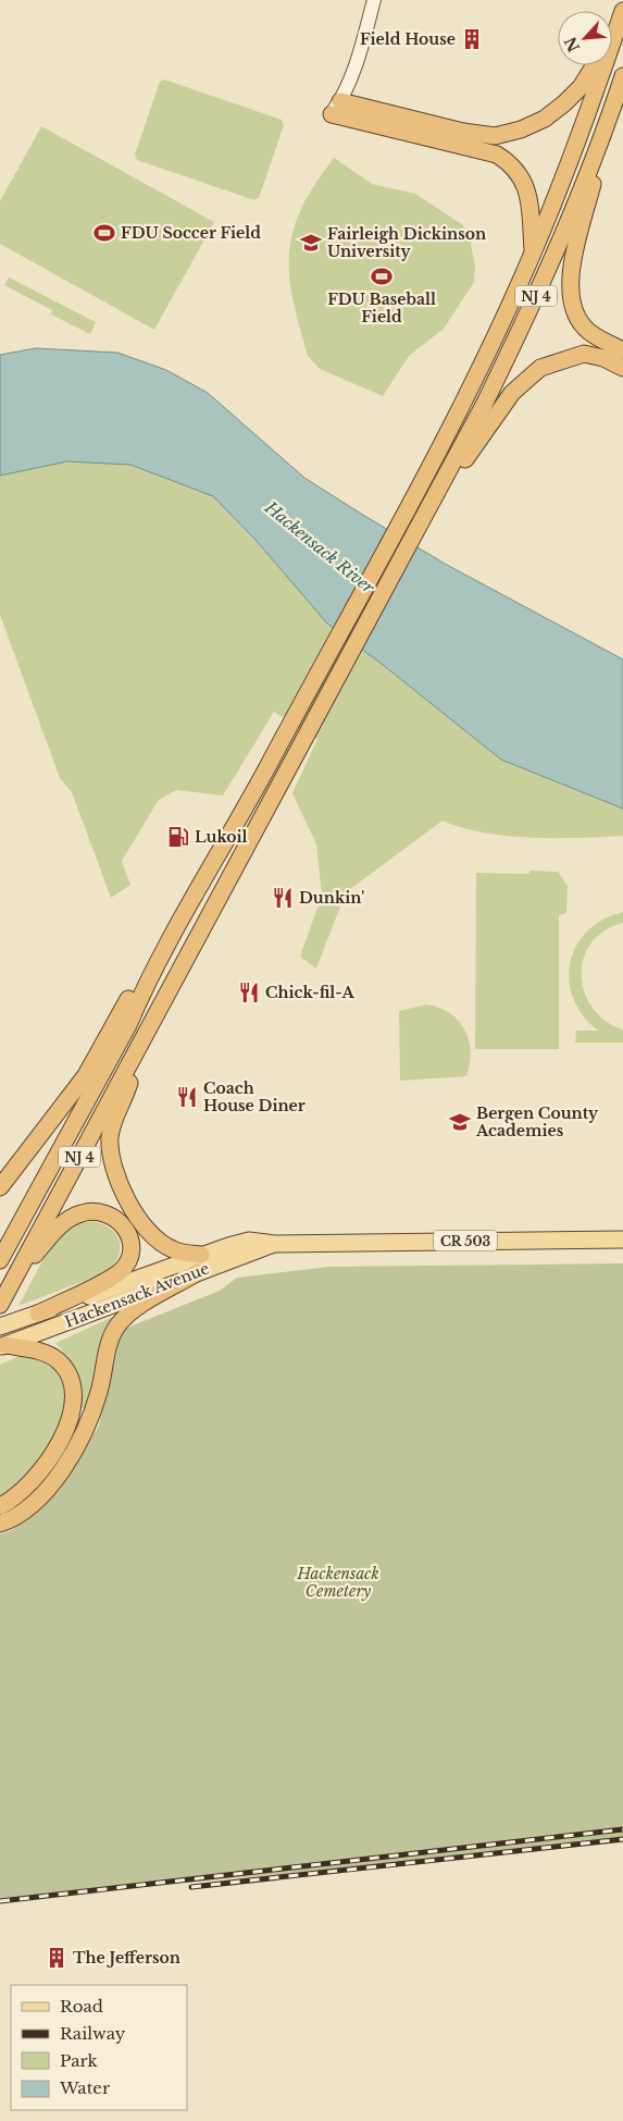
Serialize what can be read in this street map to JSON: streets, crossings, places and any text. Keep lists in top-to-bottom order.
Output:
{
  "streets": {
    "highway": ["NJ 4"],
    "main road": ["CR 503", "Hackensack Avenue"]
  },
  "water": ["Hackensack River"],
  "parks": ["Hackensack Cemetery"],
  "places": {
    "building": ["Field House", "The Jefferson"],
    "sports": ["FDU Soccer Field", "FDU Baseball Field"],
    "school or university": ["Fairleigh Dickinson University", "Bergen County Academies"],
    "fuel station": ["Lukoil"],
    "restaurant": ["Dunkin'", "Chick-fil-A", "Coach House Diner"]
  },
  "legend": [
    "Road",
    "Railway",
    "Park",
    "Water"
  ],
  "north": "bottom left"
}
